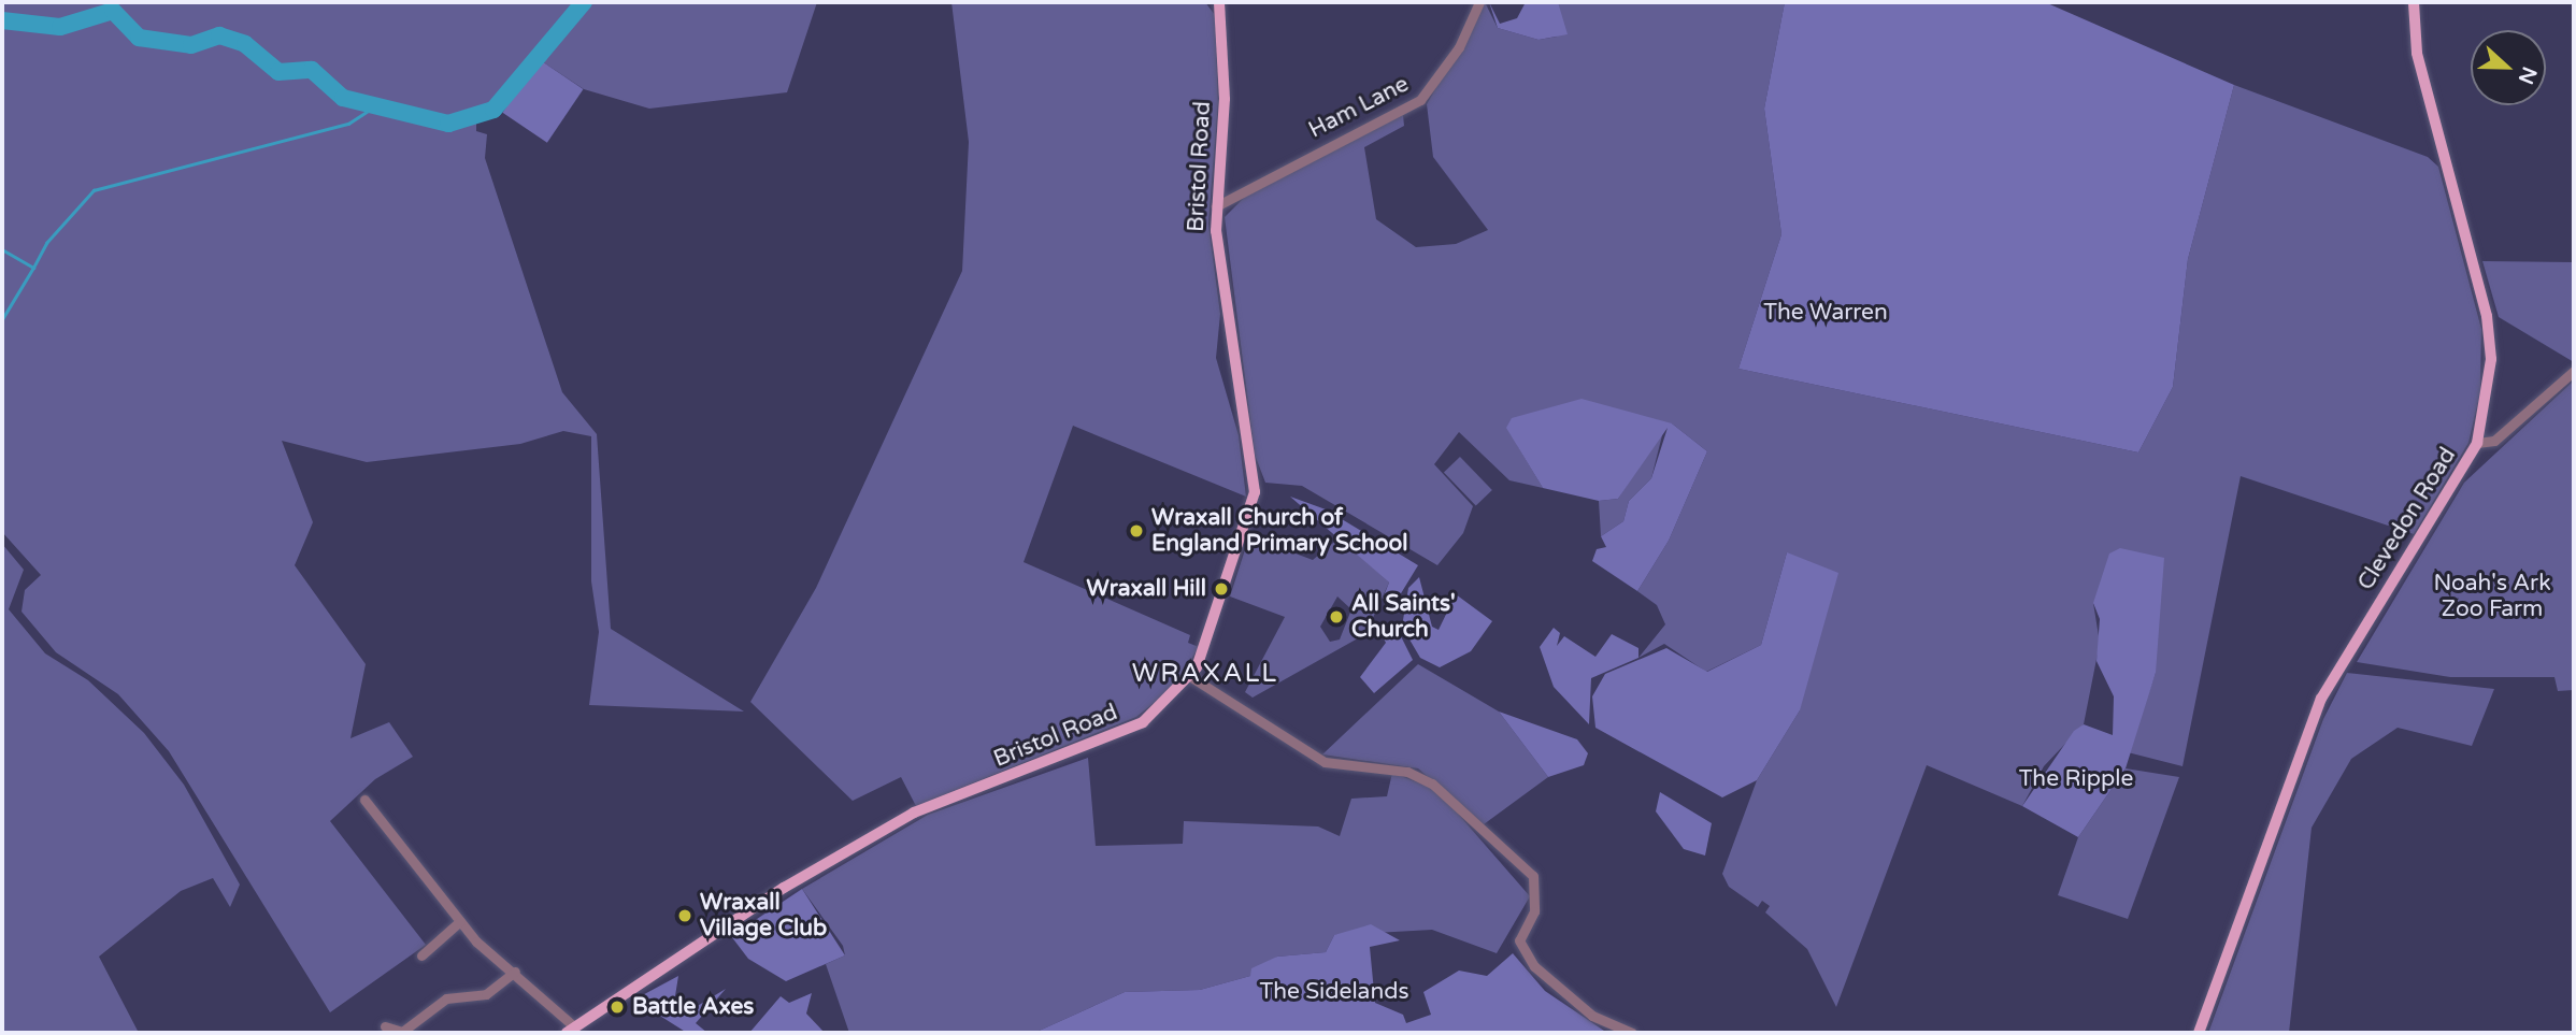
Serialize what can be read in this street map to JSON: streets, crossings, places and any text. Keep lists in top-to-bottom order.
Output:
{
  "streets": {
    "main road": ["Bristol Road", "Clevedon Road"],
    "street": ["Ham Lane"]
  },
  "crossings": [
    ["Ham Lane", "Bristol Road"]
  ],
  "districts": ["WRAXALL"],
  "parks": [
    "The Warren",
    "Noah's Ark Zoo Farm",
    "The Ripple",
    "The Sidelands"
  ],
  "places": [
    "Wraxall Church of England Primary School",
    "Wraxall Hill",
    "All Saints' Church",
    "Wraxall Village Club",
    "Battle Axes"
  ],
  "north": "right"
}
